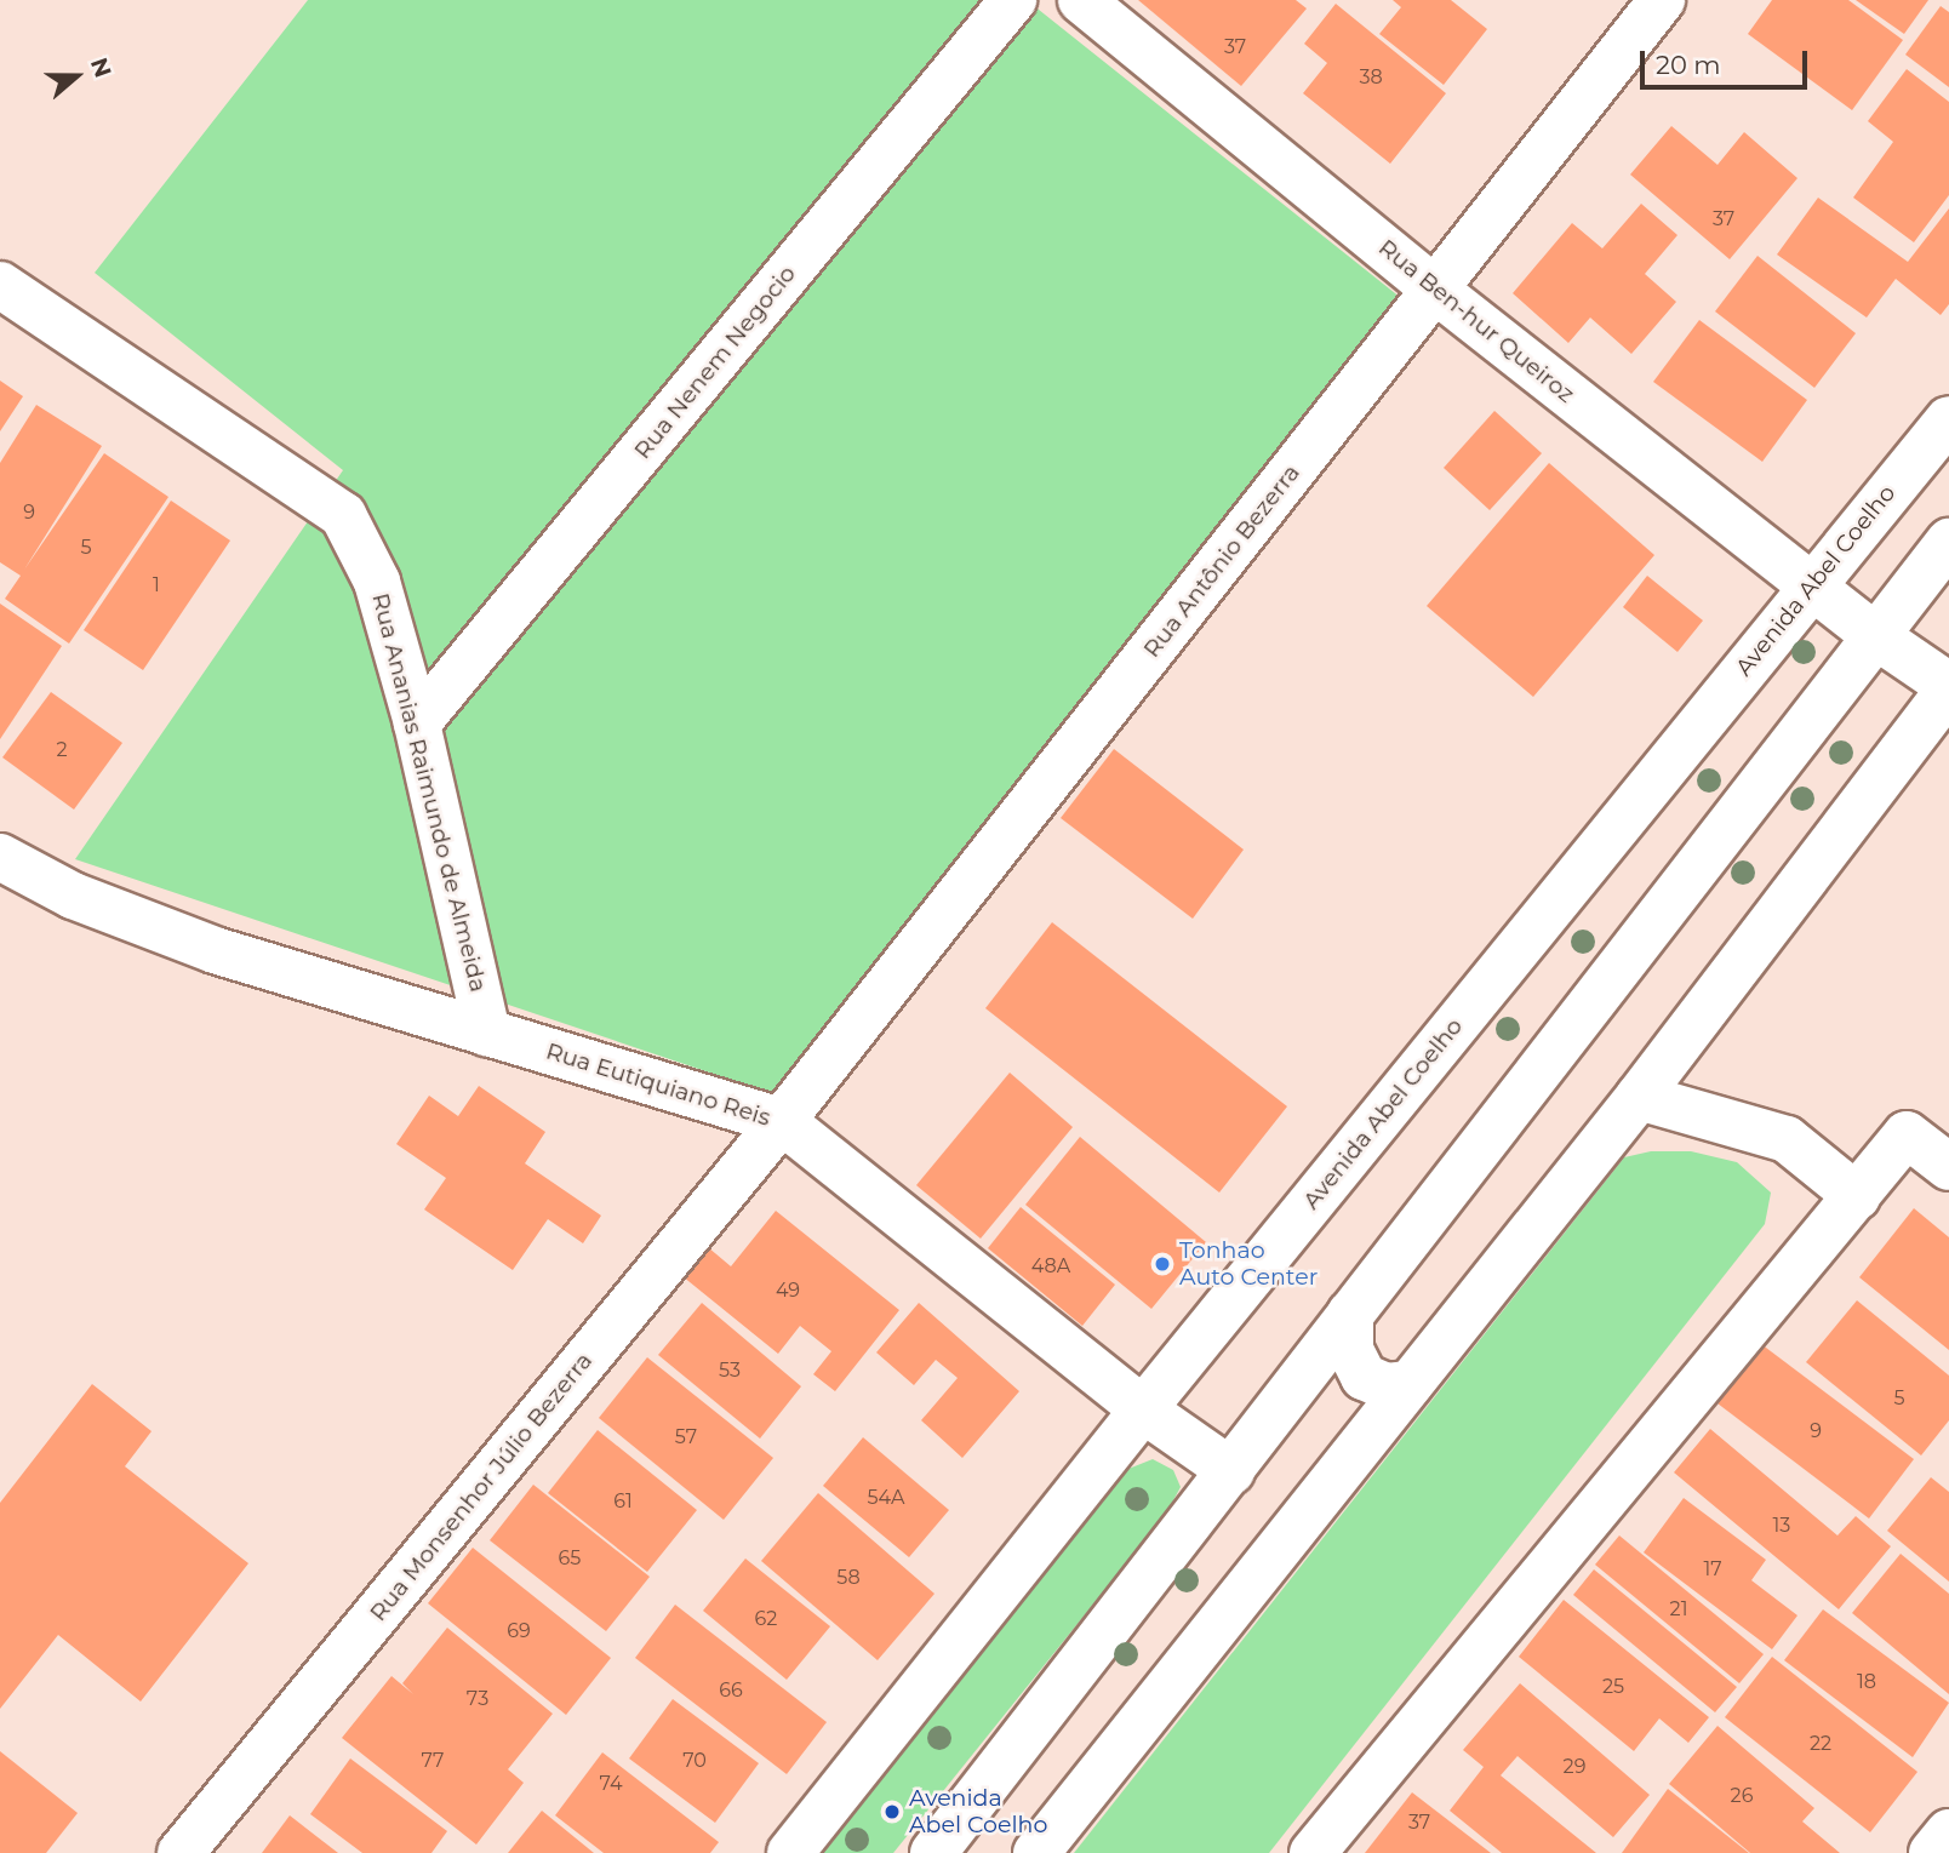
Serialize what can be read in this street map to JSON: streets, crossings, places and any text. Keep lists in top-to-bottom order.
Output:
{
  "streets": {
    "street": [
      "Rua Ben-hur Queiroz",
      "Rua Nenem Negocio",
      "Rua Antônio Bezerra",
      "Avenida Abel Coelho",
      "Rua Ananias Raimundo de Almeida",
      "Rua Eutiquiano Reis",
      "Rua Monsenhor Júlio Bezerra"
    ]
  },
  "crossings": [
    ["Rua Ben-hur Queiroz", "Rua Antônio Bezerra"],
    ["Rua Ben-hur Queiroz", "Avenida Abel Coelho"],
    ["Rua Nenem Negocio", "Rua Ananias Raimundo de Almeida"],
    ["Rua Antônio Bezerra", "Rua Eutiquiano Reis"],
    ["Rua Antônio Bezerra", "Rua Monsenhor Júlio Bezerra"],
    ["Avenida Abel Coelho", "Rua Eutiquiano Reis"],
    ["Rua Ananias Raimundo de Almeida", "Rua Eutiquiano Reis"],
    ["Rua Eutiquiano Reis", "Rua Monsenhor Júlio Bezerra"]
  ],
  "places": ["Tonhao Auto Center", "Avenida Abel Coelho"],
  "house_numbers": [
    "37",
    "38",
    "37",
    "9",
    "5",
    "1",
    "2",
    "48A",
    "49",
    "53",
    "5",
    "9",
    "57",
    "54A",
    "61",
    "13",
    "65",
    "17",
    "58",
    "21",
    "62",
    "69",
    "18",
    "25",
    "66",
    "73",
    "22",
    "77",
    "70",
    "29",
    "74",
    "26",
    "37"
  ],
  "scale_bar": "20 m",
  "north": "right"
}
